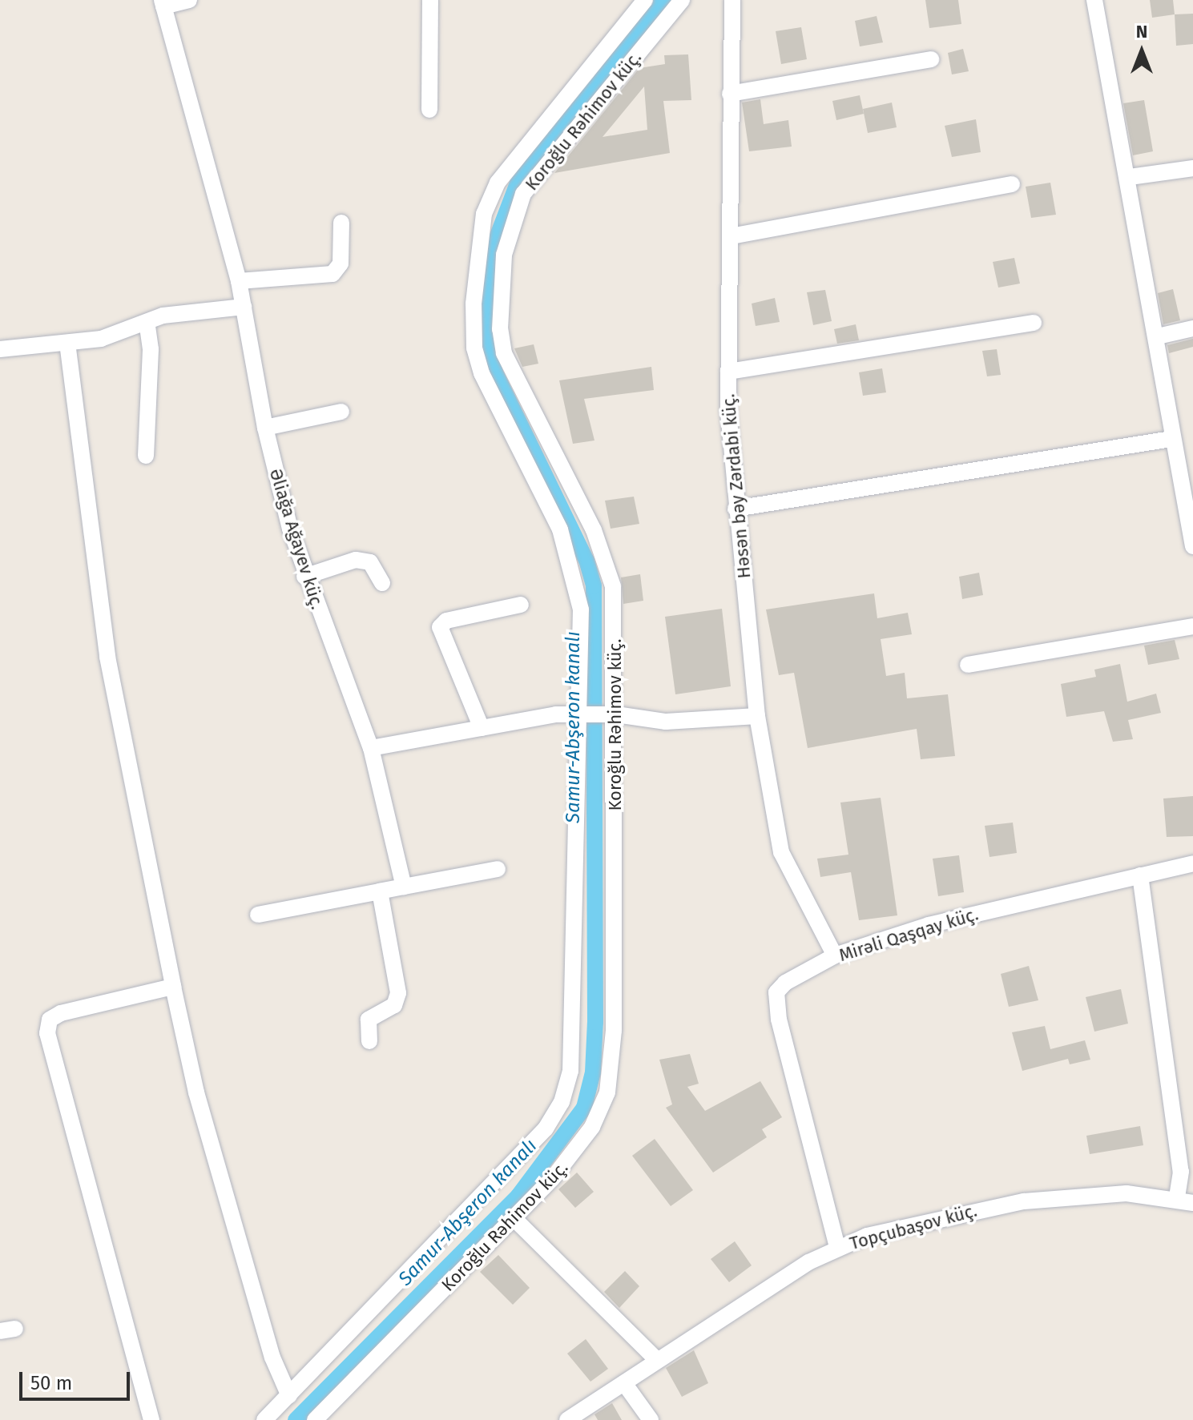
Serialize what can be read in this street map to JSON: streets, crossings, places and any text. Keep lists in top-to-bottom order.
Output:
{
  "streets": {
    "street": [
      "Koroğlu Rəhimov küç.",
      "Həsən bəy Zərdabi küç.",
      "Əliağa Ağayev küç.",
      "Mirəli Qaşqay küç.",
      "Topçubaşov küç."
    ]
  },
  "crossings": [
    ["Həsən bəy Zərdabi küç.", "Mirəli Qaşqay küç."],
    ["Mirəli Qaşqay küç.", "Topçubaşov küç."]
  ],
  "water": ["Samur-Abşeron kanalı"],
  "scale_bar": "50 m",
  "north": "top"
}
